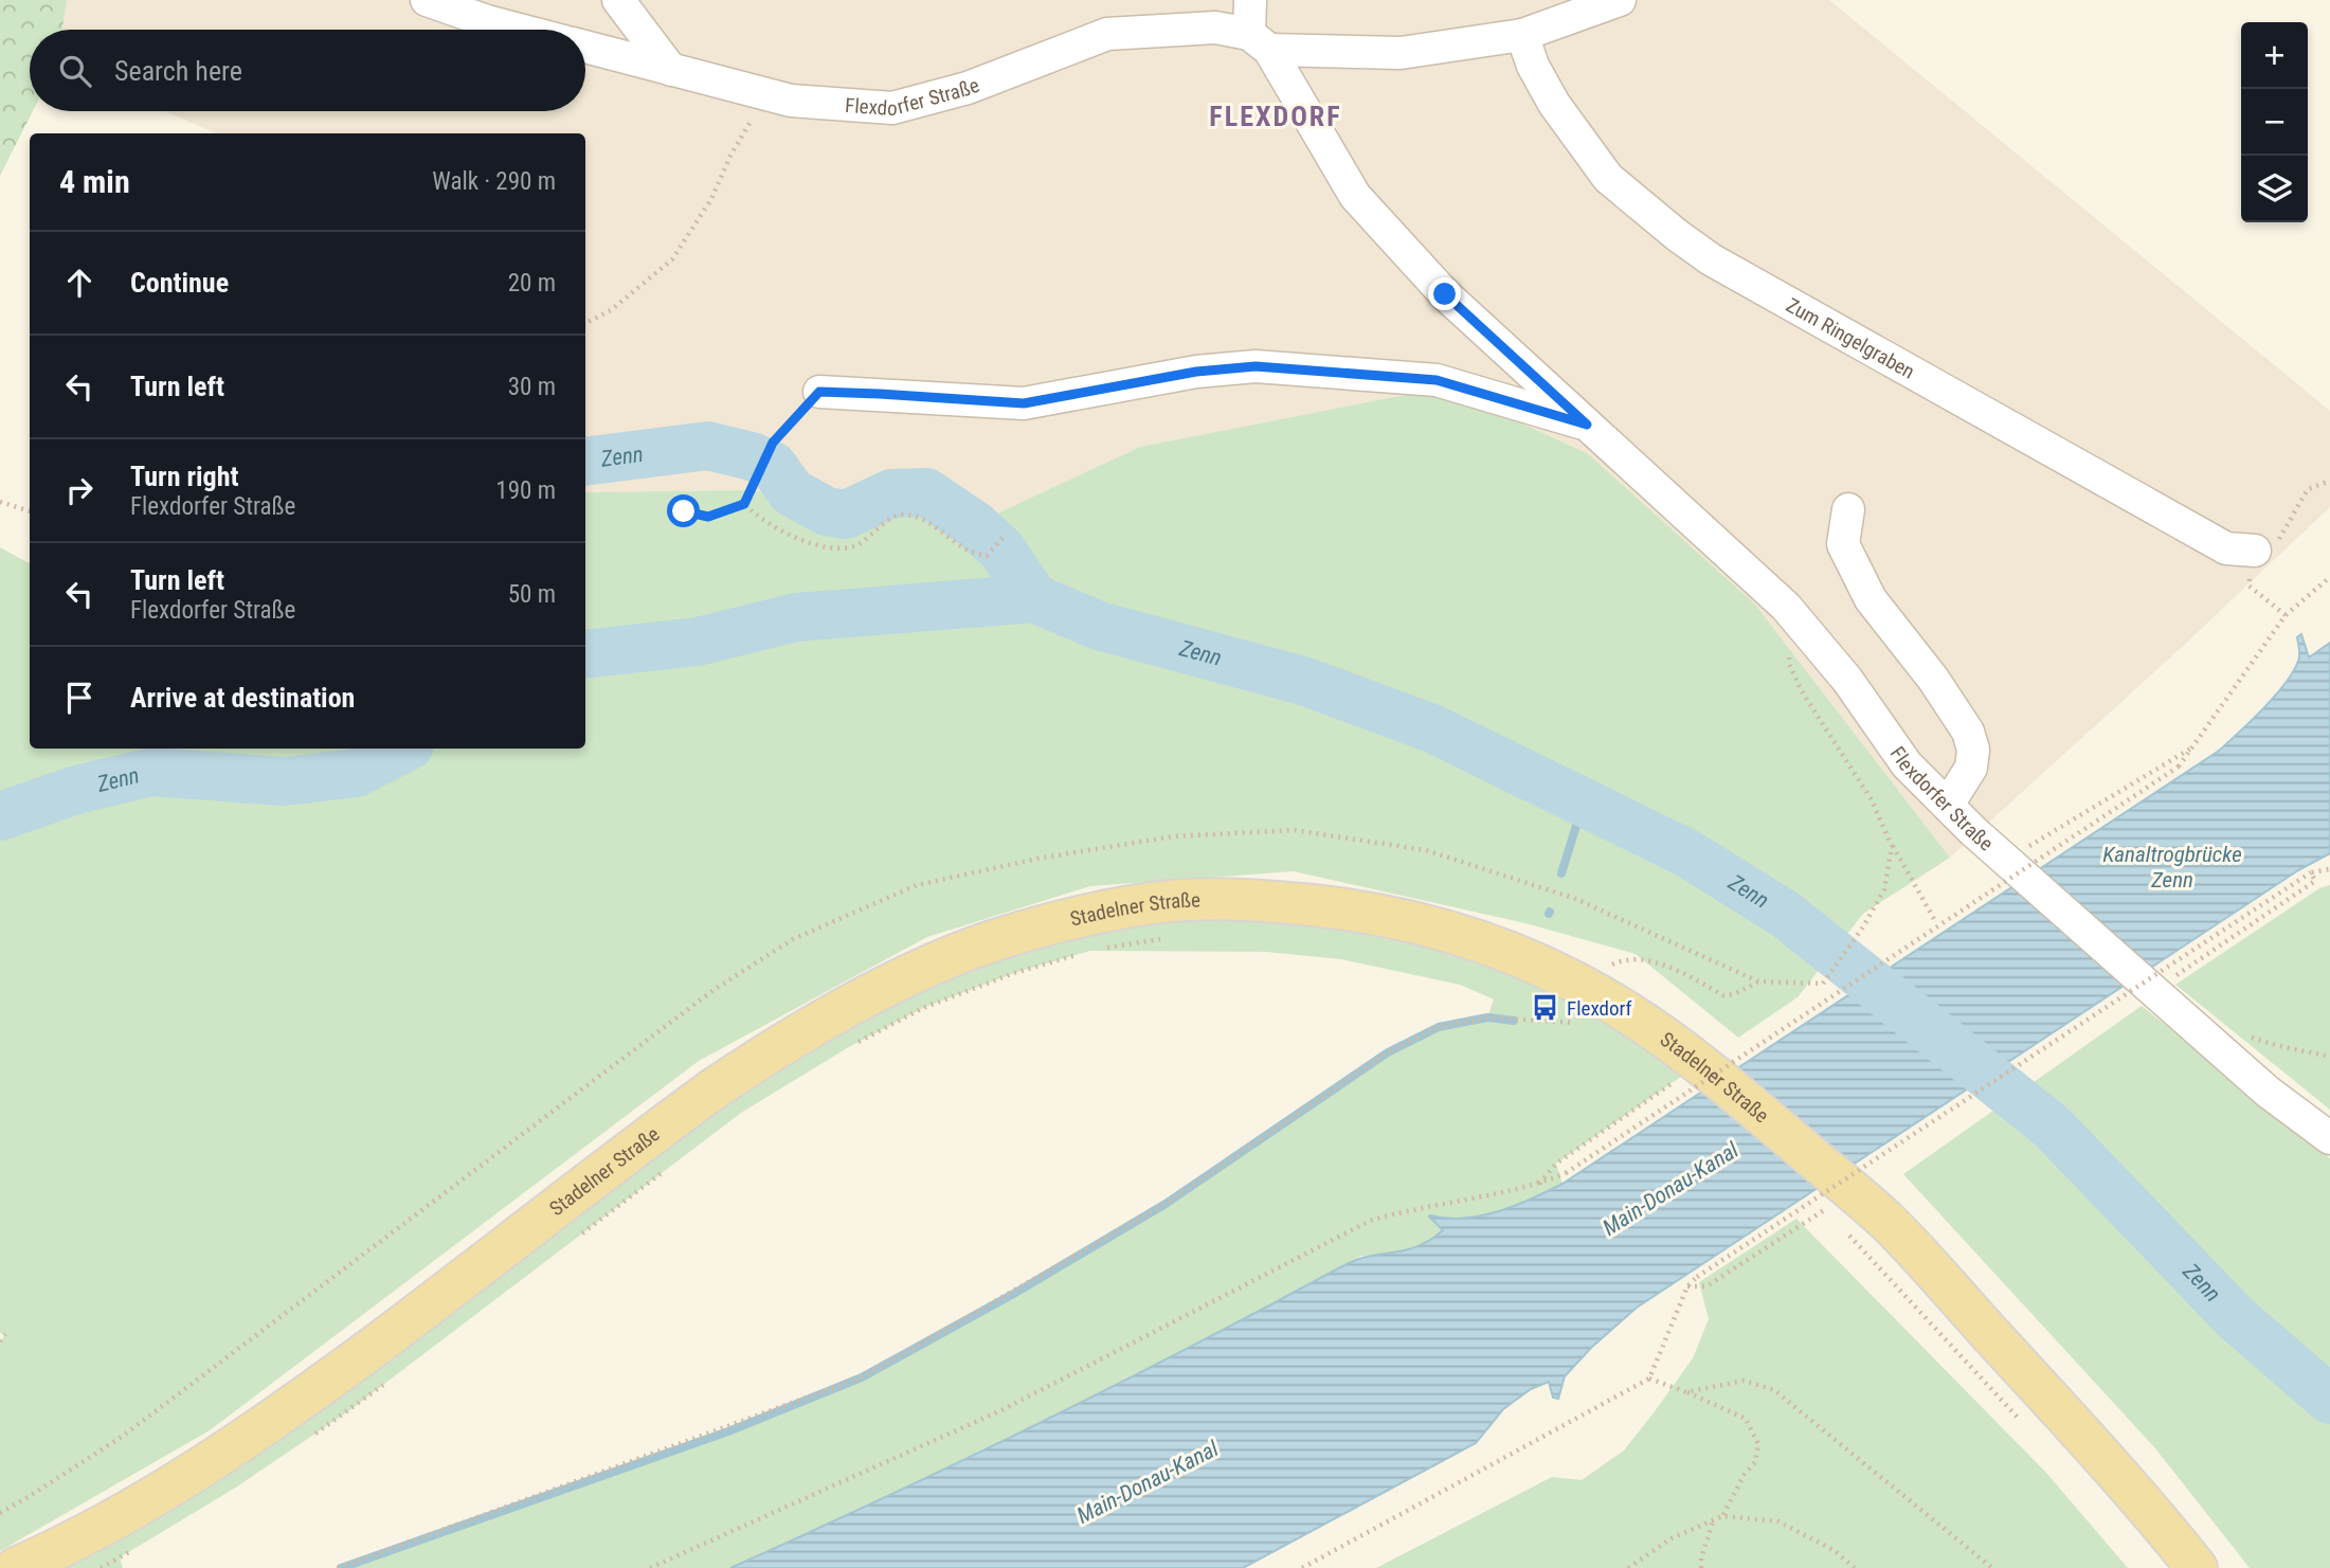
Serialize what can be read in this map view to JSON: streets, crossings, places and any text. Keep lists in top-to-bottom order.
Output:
{
  "streets": {
    "main road": ["Stadelner Straße"],
    "street": ["Flexdorfer Straße", "Zum Ringelgraben"]
  },
  "crossings": [
    ["Flexdorfer Straße", "Zum Ringelgraben"]
  ],
  "districts": ["FLEXDORF"],
  "water": ["Zenn", "Kanaltrogbrücke Zenn", "Main-Donau-Kanal"],
  "places": {
    "bus stop": ["Flexdorf"]
  },
  "page": {
    "map_buttons": ["+", "−"],
    "search": "Search here",
    "heading": ["4 min", "Walk · 290 m"],
    "list": [
      ["Continue", "20 m"],
      ["Turn left", "30 m"],
      ["Turn right", "Flexdorfer Straße", "190 m"],
      ["Turn left", "Flexdorfer Straße", "50 m"],
      "Arrive at destination"
    ]
  }
}
